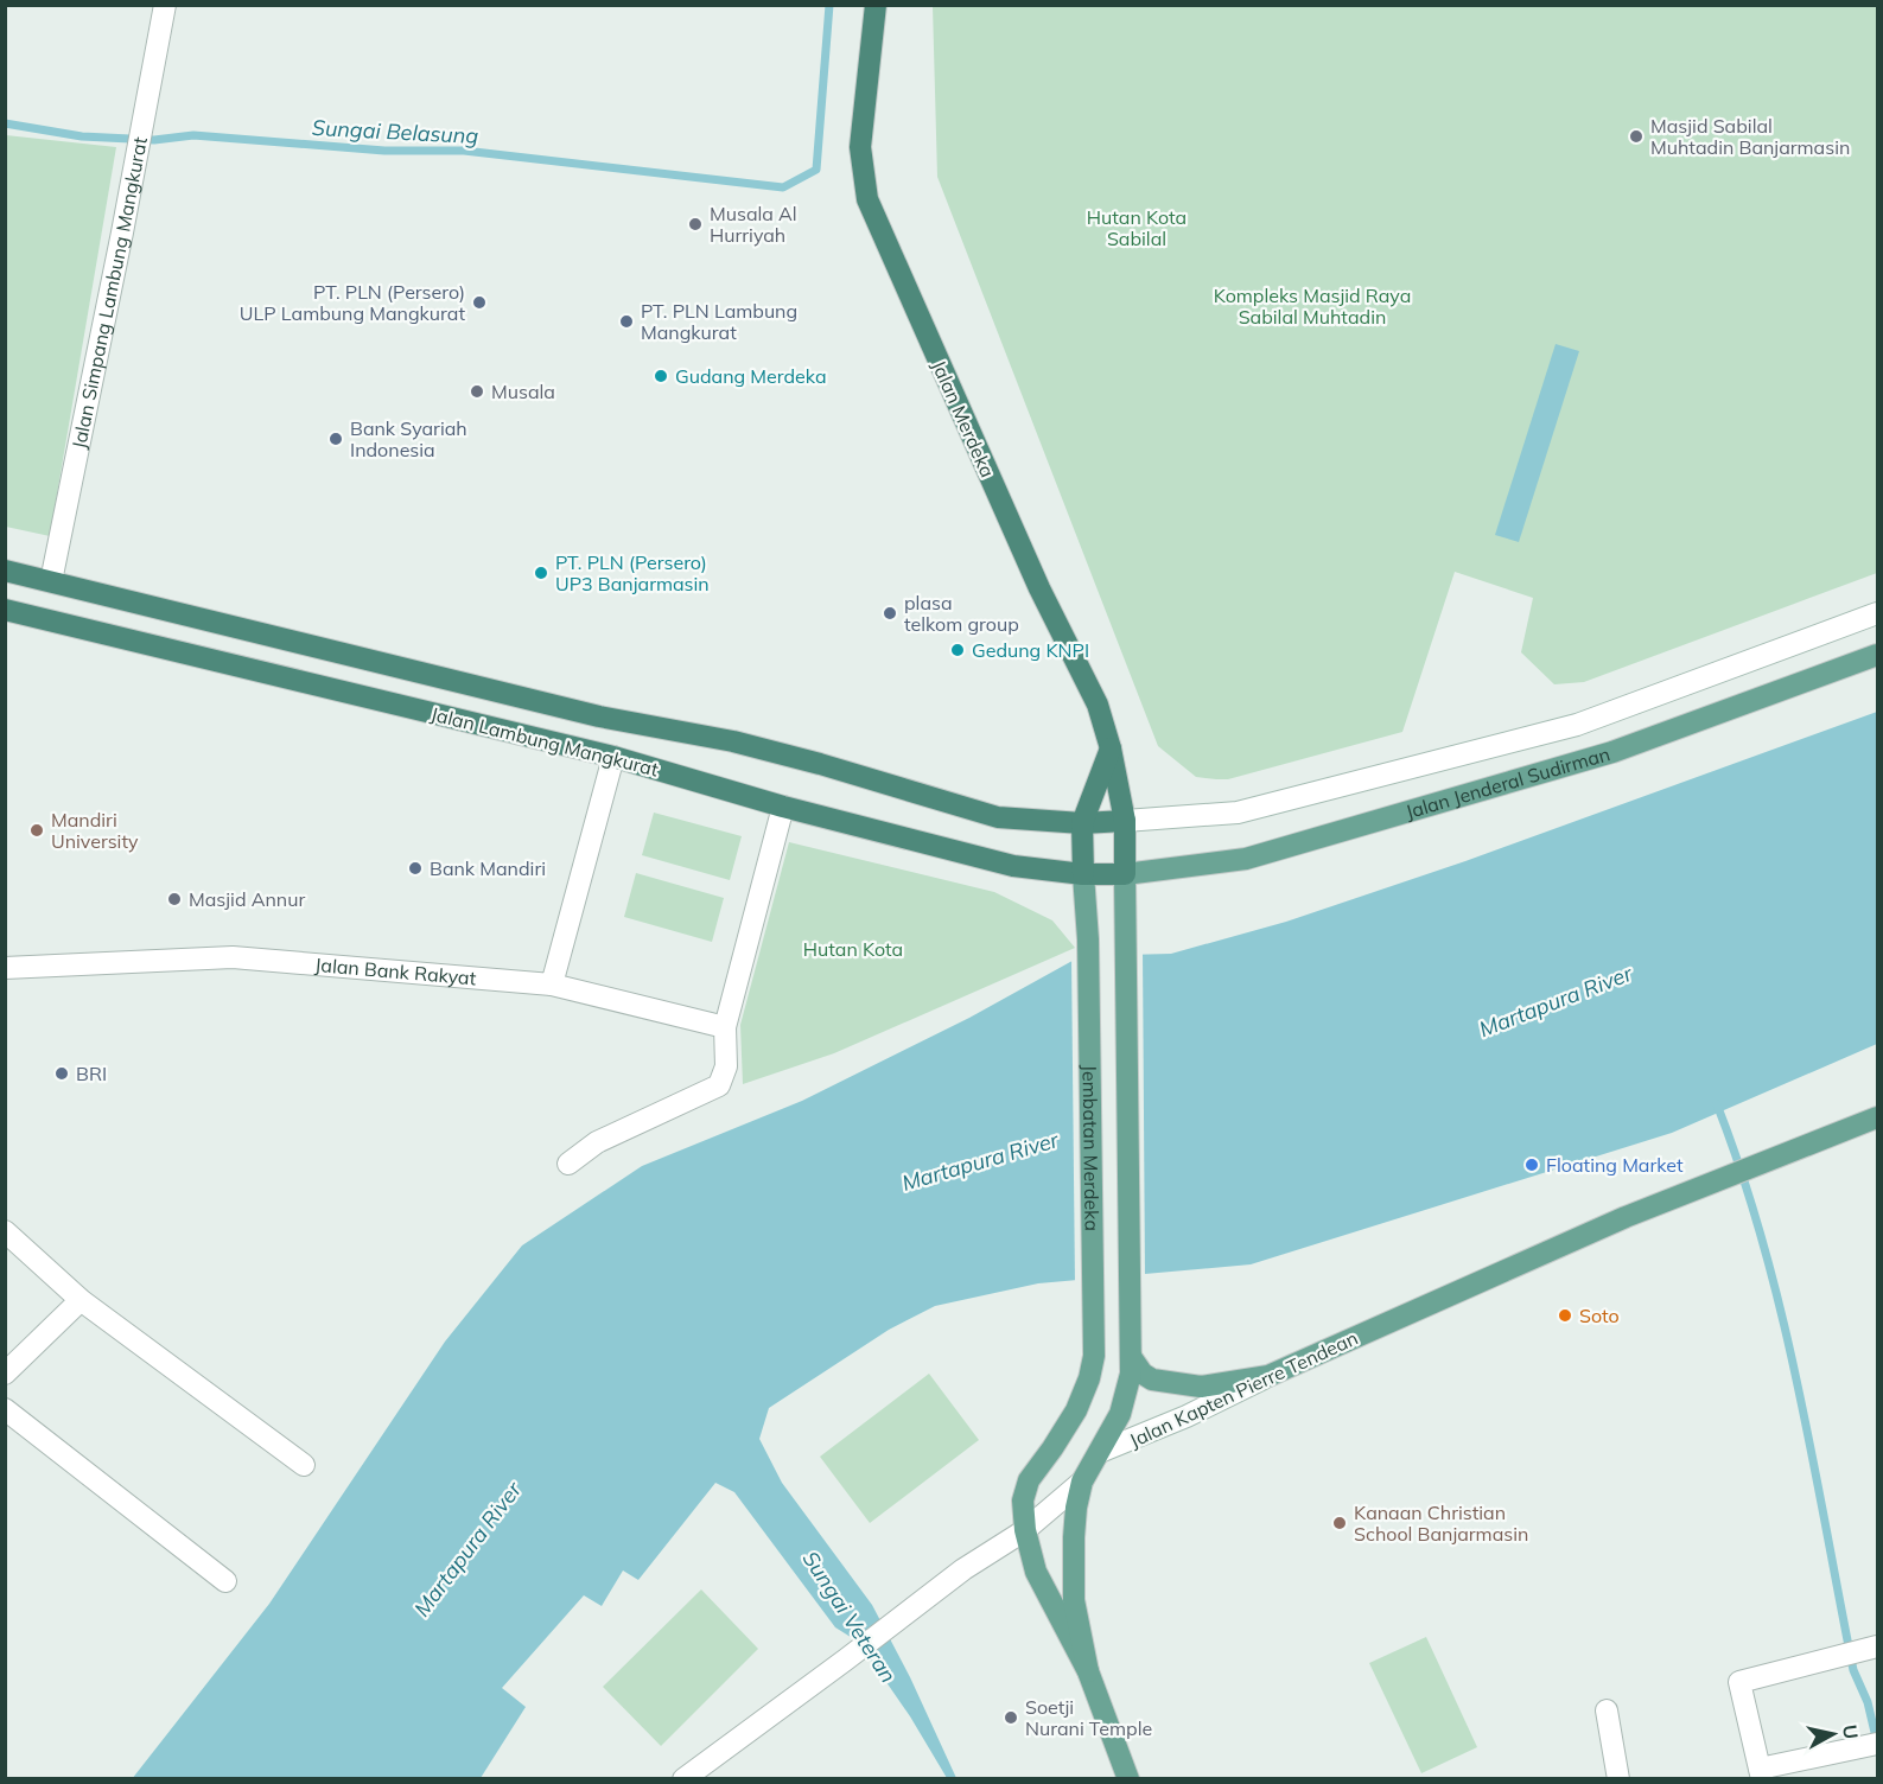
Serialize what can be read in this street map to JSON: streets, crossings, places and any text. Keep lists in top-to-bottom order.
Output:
{
  "streets": {
    "highway": ["Jalan Merdeka", "Jalan Lambung Mangkurat"],
    "main road": ["Jalan Jenderal Sudirman", "Jembatan Merdeka", "Jalan Kapten Pierre Tendean"],
    "street": ["Jalan Simpang Lambung Mangkurat", "Jalan Bank Rakyat"]
  },
  "crossings": [
    ["Jalan Simpang Lambung Mangkurat", "Jalan Lambung Mangkurat"],
    ["Jalan Merdeka", "Jalan Lambung Mangkurat"],
    ["Jalan Merdeka", "Jalan Jenderal Sudirman"],
    ["Jalan Merdeka", "Jembatan Merdeka"],
    ["Jalan Lambung Mangkurat", "Jalan Jenderal Sudirman"],
    ["Jalan Lambung Mangkurat", "Jembatan Merdeka"],
    ["Jalan Jenderal Sudirman", "Jembatan Merdeka"],
    ["Jembatan Merdeka", "Jalan Kapten Pierre Tendean"]
  ],
  "water": ["Sungai Belasung", "Martapura River", "Sungai Veteran"],
  "parks": ["Hutan Kota Sabilal", "Kompleks Masjid Raya Sabilal Muhtadin", "Hutan Kota"],
  "places": [
    "Masjid Sabilal Muhtadin Banjarmasin",
    "Musala Al Hurriyah",
    "PT. PLN (Persero) ULP Lambung Mangkurat",
    "PT. PLN Lambung Mangkurat",
    "Gudang Merdeka",
    "Musala",
    "Bank Syariah Indonesia",
    "PT. PLN (Persero) UP3 Banjarmasin",
    "plasa telkom group",
    "Gedung KNPI",
    "Mandiri University",
    "Bank Mandiri",
    "Masjid Annur",
    "BRI",
    "Floating Market",
    "Soto",
    "Kanaan Christian School Banjarmasin",
    "Soetji Nurani Temple"
  ],
  "north": "right"
}
